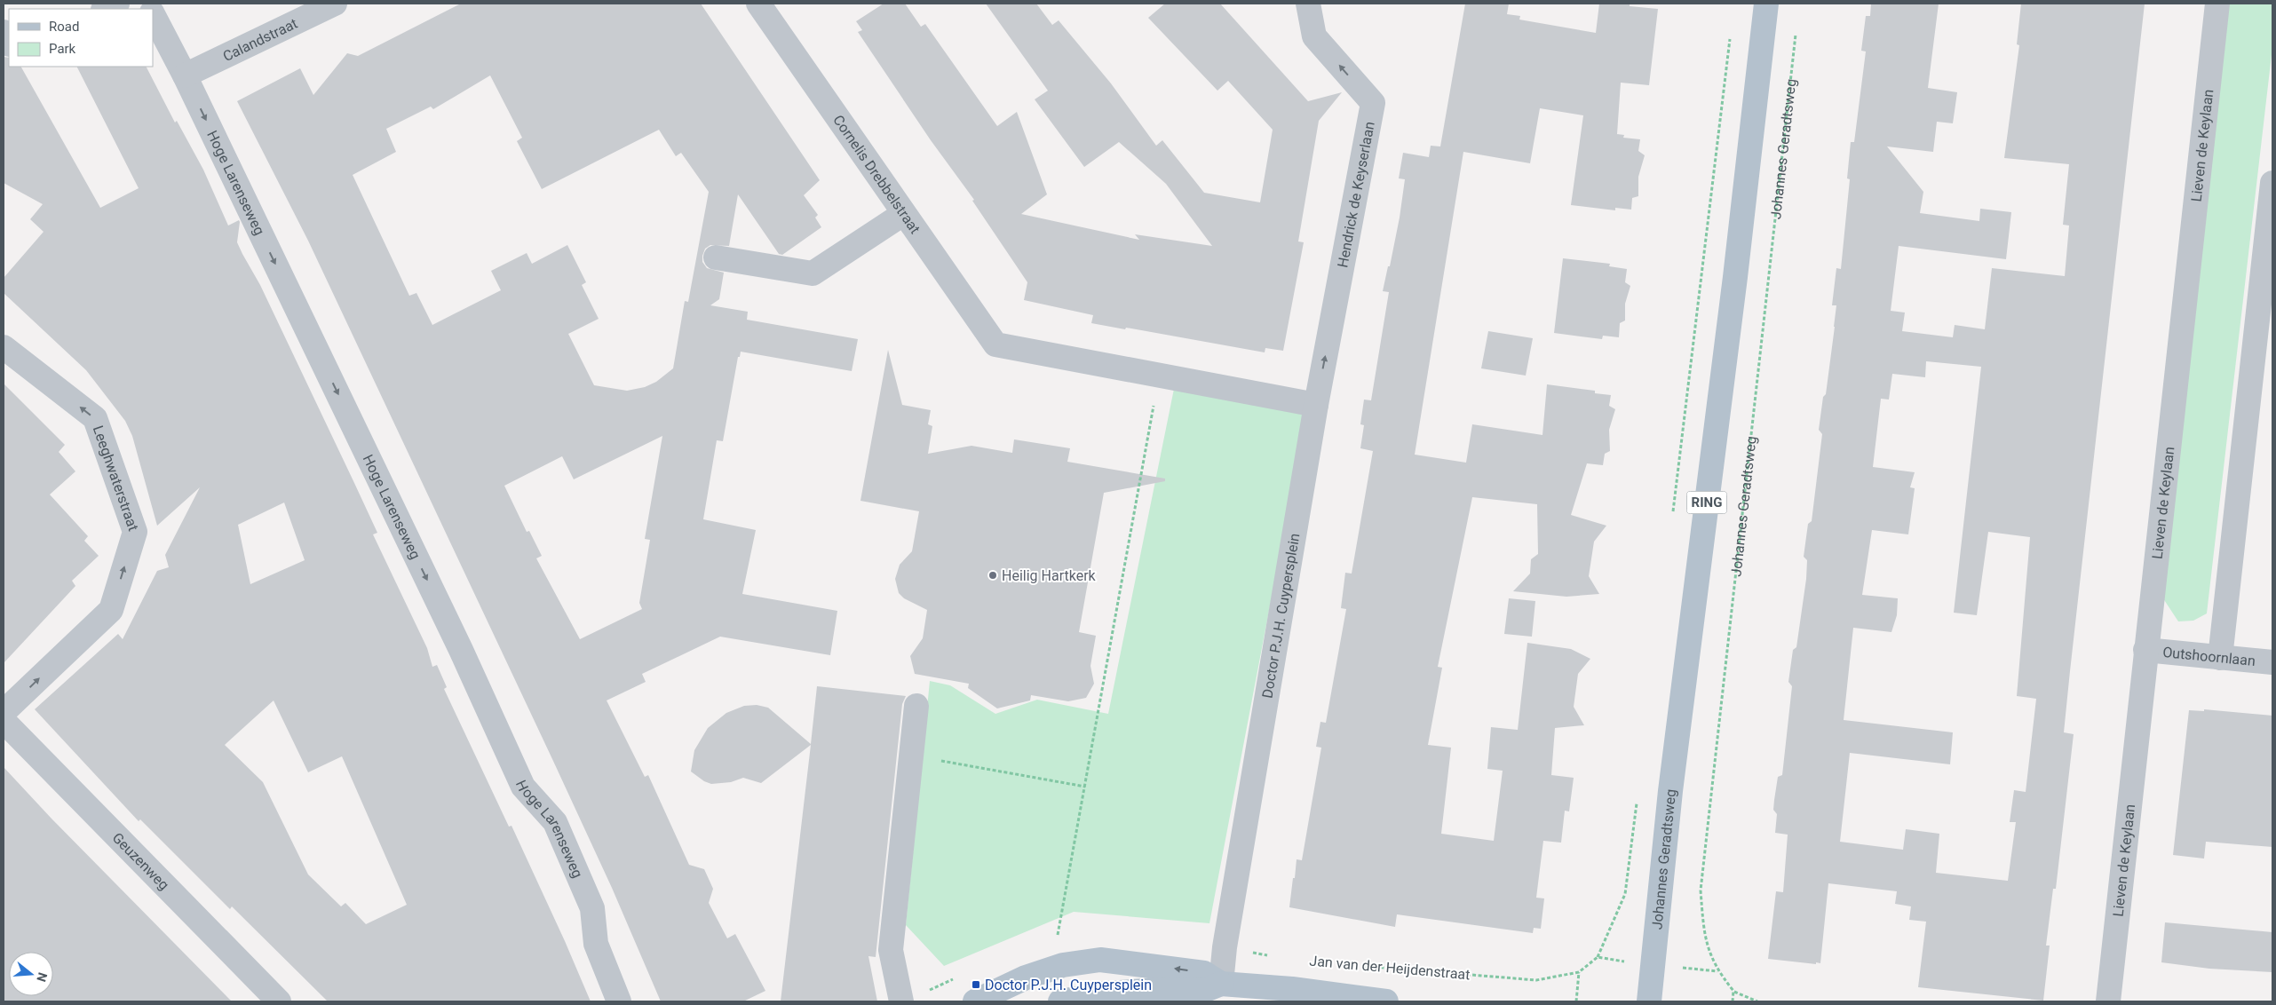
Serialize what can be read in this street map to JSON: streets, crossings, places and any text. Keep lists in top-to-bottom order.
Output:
{
  "streets": {
    "main road": ["Johannes Geradtsweg", "RING"],
    "street": [
      "Calandstraat",
      "Lieven de Keylaan",
      "Cornelis Drebbelstraat",
      "Hoge Larenseweg",
      "Hendrick de Keyserlaan",
      "Leeghwaterstraat",
      "Doctor P.J.H. Cuypersplein",
      "Outshoornlaan",
      "Geuzenweg"
    ],
    "path": ["Jan van der Heijdenstraat"]
  },
  "crossings": [
    ["Calandstraat", "Hoge Larenseweg"],
    ["Lieven de Keylaan", "Outshoornlaan"],
    ["Hendrick de Keyserlaan", "Doctor P.J.H. Cuypersplein"]
  ],
  "one_way": ["Hoge Larenseweg", "Hendrick de Keyserlaan"],
  "places": {
    "other": ["Heilig Hartkerk"],
    "transit": ["Doctor P.J.H. Cuypersplein"]
  },
  "legend": ["Road", "Park"],
  "north": "right"
}
